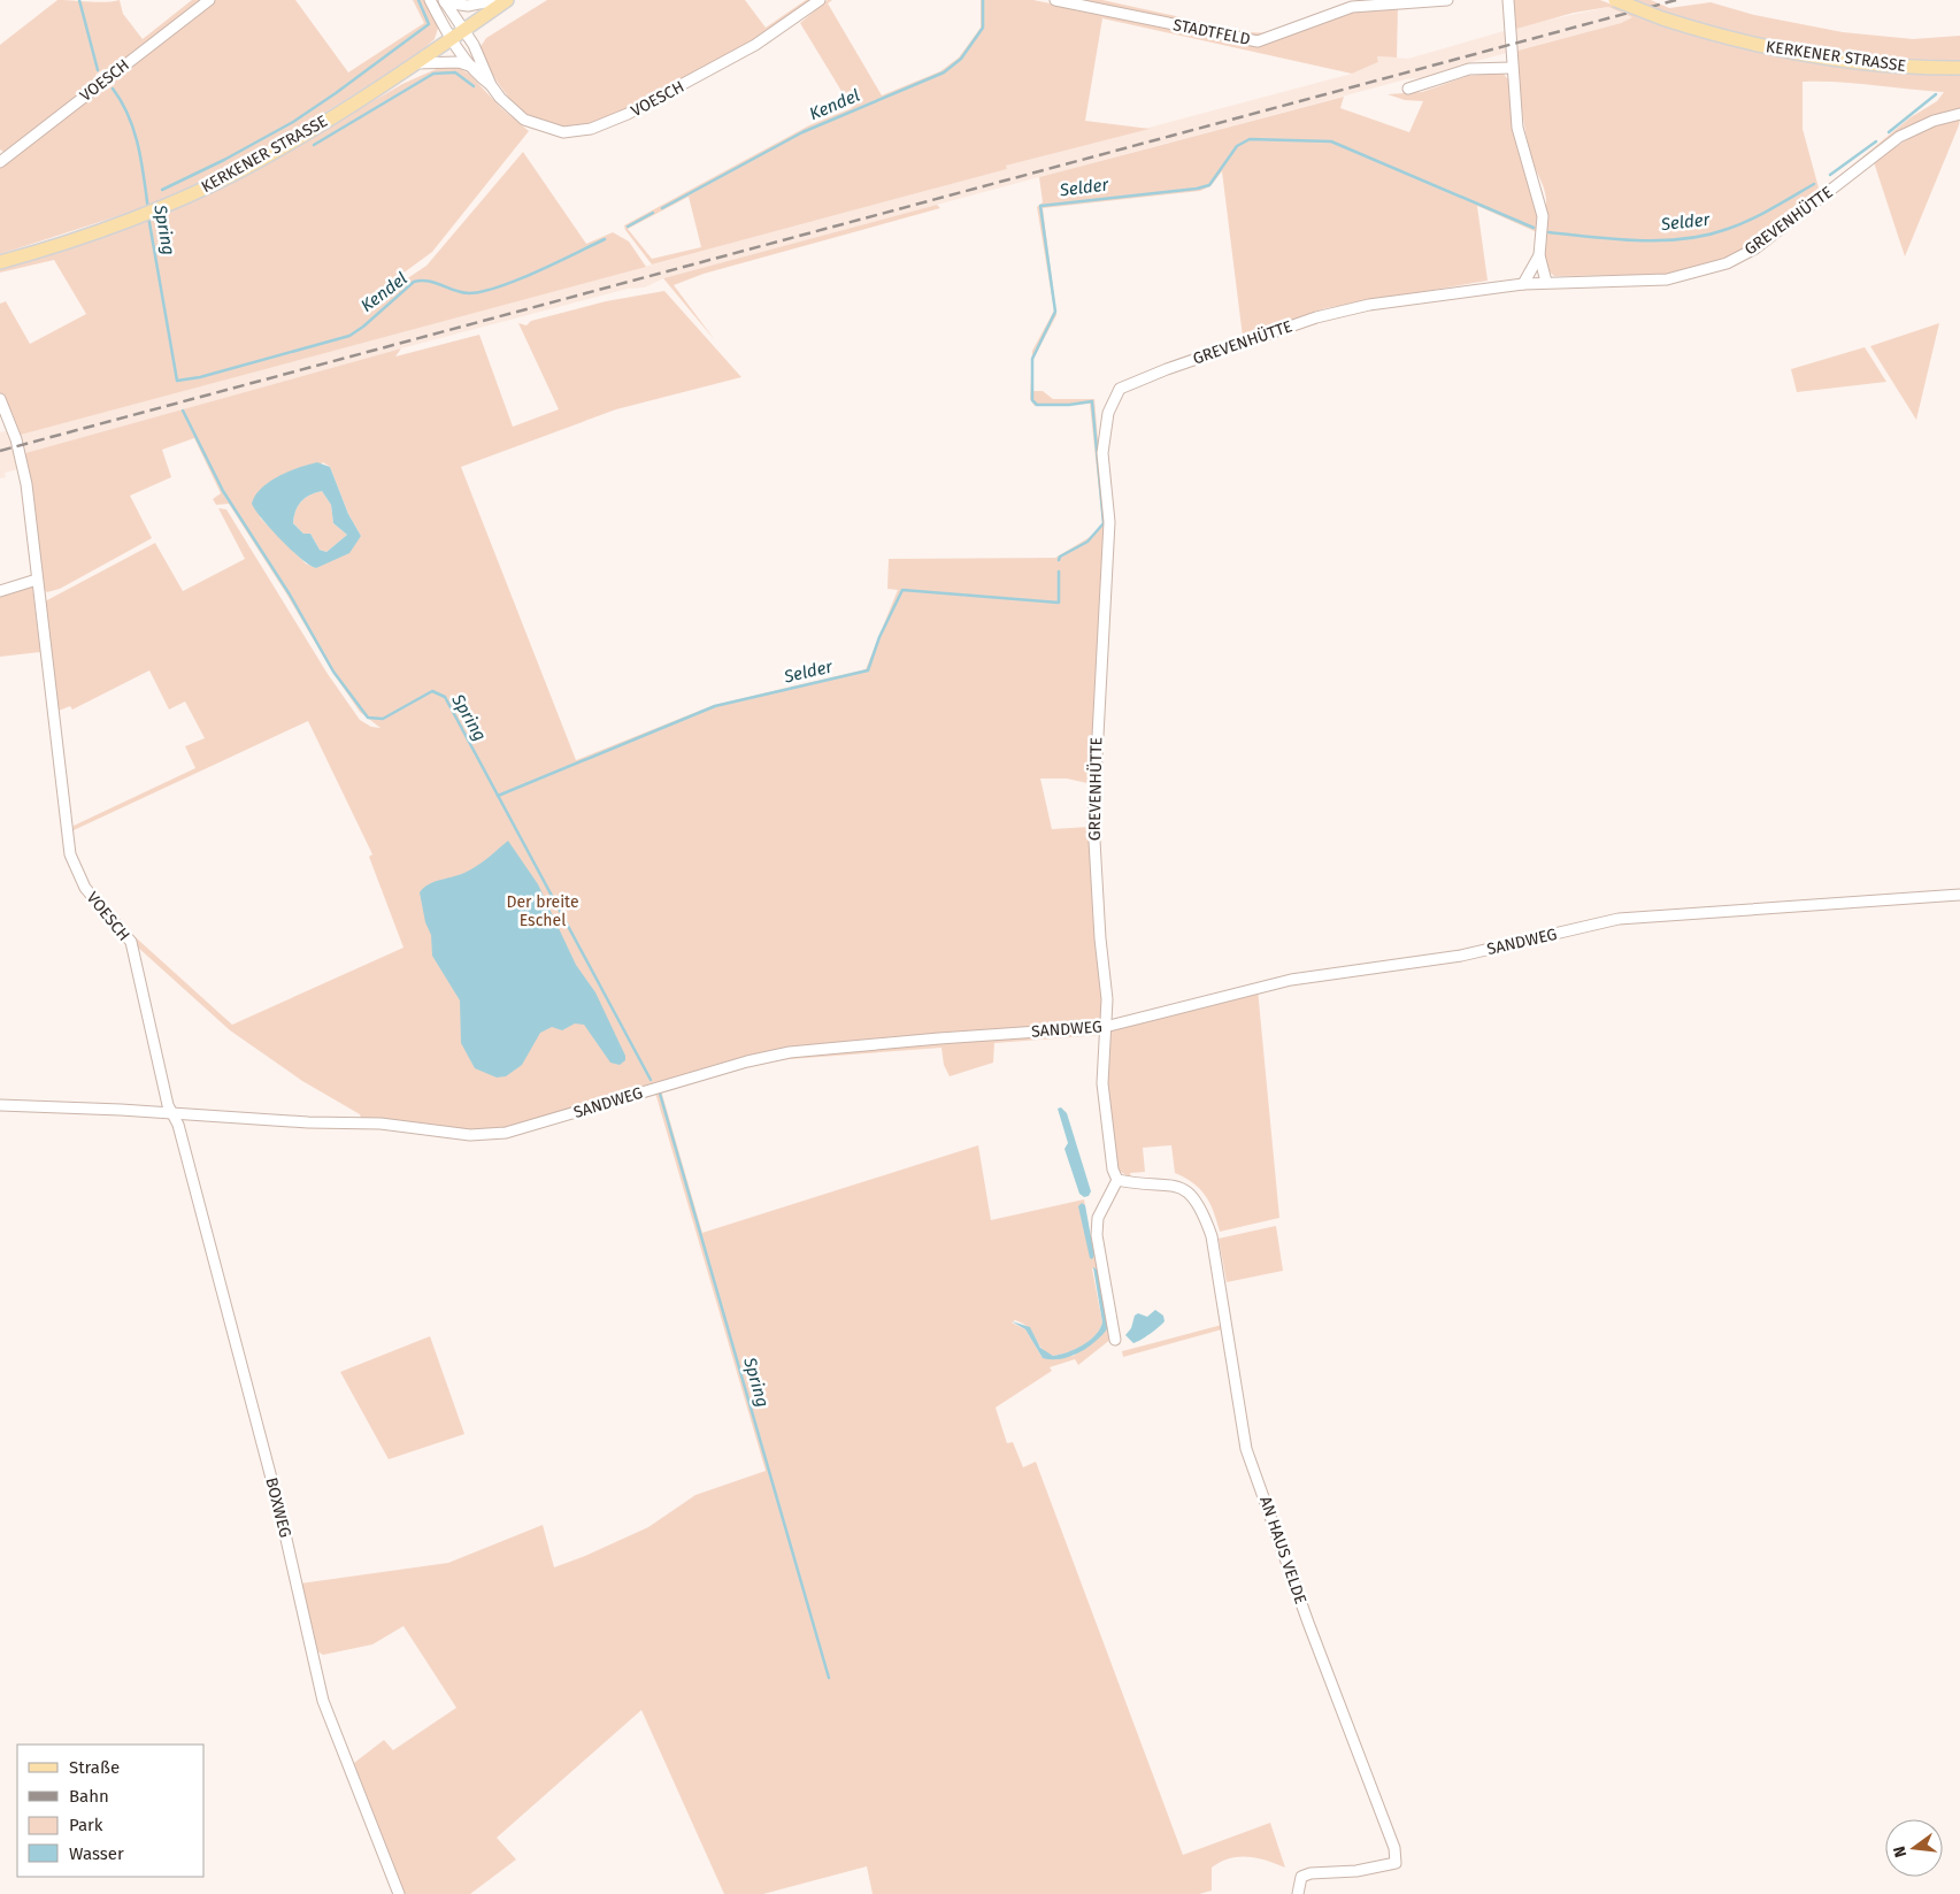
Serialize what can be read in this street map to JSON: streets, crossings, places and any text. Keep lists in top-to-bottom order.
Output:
{
  "streets": {
    "main road": ["KERKENER STRASSE"],
    "street": [
      "STADTFELD",
      "VOESCH",
      "GREVENHÜTTE",
      "SANDWEG",
      "BOXWEG",
      "AN HAUS VELDE"
    ]
  },
  "crossings": [
    ["KERKENER STRASSE", "VOESCH"],
    ["VOESCH", "SANDWEG"],
    ["VOESCH", "BOXWEG"],
    ["GREVENHÜTTE", "SANDWEG"],
    ["SANDWEG", "BOXWEG"]
  ],
  "water": ["Kendel", "Selder", "Spring"],
  "parks": ["Der breite Eschel"],
  "legend": [
    "Straße",
    "Bahn",
    "Park",
    "Wasser"
  ],
  "north": "left"
}
